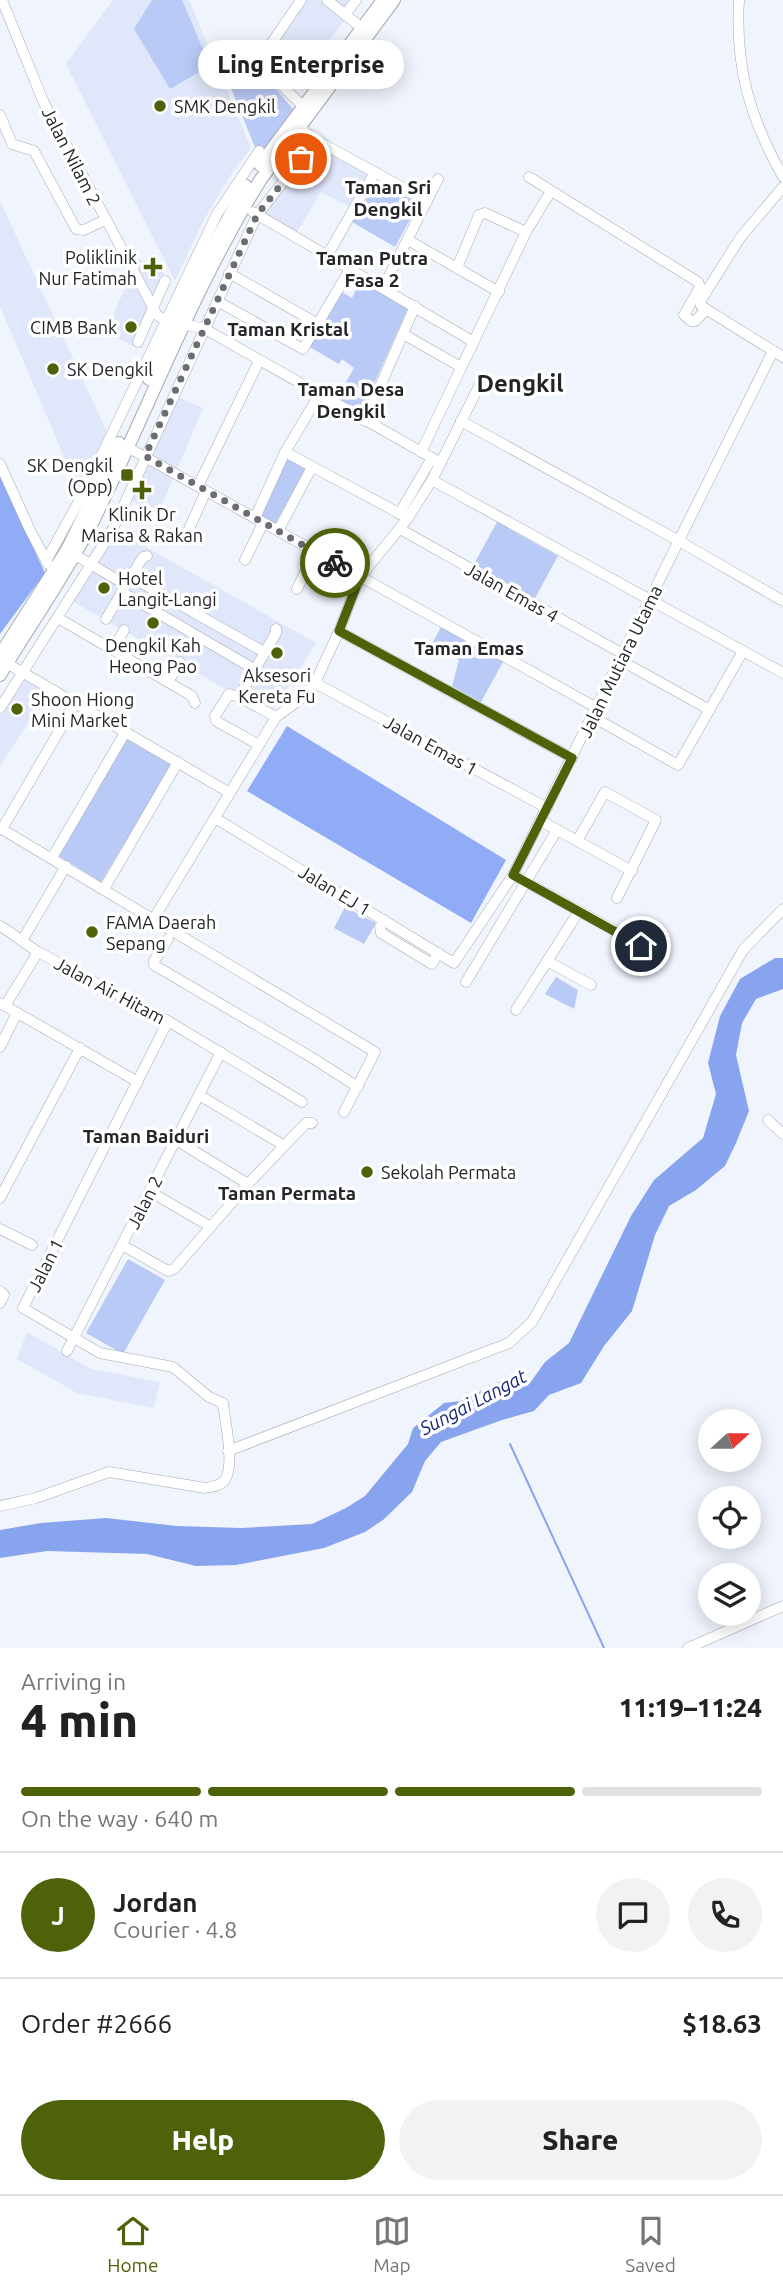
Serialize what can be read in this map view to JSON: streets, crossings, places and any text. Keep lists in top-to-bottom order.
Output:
{
  "streets": {
    "street": [
      "Jalan Nilam 2",
      "Jalan Emas 4",
      "Jalan Mutiara Utama",
      "Jalan Emas 1",
      "Jalan EJ 1",
      "Jalan Air Hitam",
      "Jalan 2",
      "Jalan 1"
    ]
  },
  "crossings": [
    ["Jalan Emas 4", "Jalan Mutiara Utama"],
    ["Jalan Mutiara Utama", "Jalan Emas 1"],
    ["Jalan Mutiara Utama", "Jalan EJ 1"],
    ["Jalan Air Hitam", "Jalan 2"],
    ["Jalan Air Hitam", "Jalan 1"],
    ["Jalan 2", "Jalan 1"]
  ],
  "districts": [
    "Taman Sri Dengkil",
    "Taman Putra Fasa 2",
    "Taman Kristal",
    "Dengkil",
    "Taman Desa Dengkil",
    "Taman Emas",
    "Taman Baiduri",
    "Taman Permata"
  ],
  "water": ["Sungai Langat"],
  "places": {
    "other": [
      "SMK Dengkil",
      "Ling Enterprise",
      "CIMB Bank",
      "SK Dengkil",
      "Hotel Langit-Langi",
      "Dengkil Kah Heong Pao",
      "Aksesori Kereta Fu",
      "Shoon Hiong Mini Market",
      "FAMA Daerah Sepang",
      "Sekolah Permata"
    ],
    "health": ["Poliklinik Nur Fatimah", "Klinik Dr Marisa & Rakan"],
    "transit": ["SK Dengkil (Opp)"]
  },
  "north": "right",
  "page": {
    "bubble": "Ling Enterprise",
    "heading": ["4 min", "Arriving in", "11:19–11:24"],
    "panel": [
      "Jordan",
      "Courier · 4.8",
      "Order #2666",
      "$18.63"
    ],
    "bar": "On the way · 640 m",
    "round": "J",
    "buttons": ["Help", "Share"],
    "tabs": ["Home", "Map", "Saved"]
  }
}
